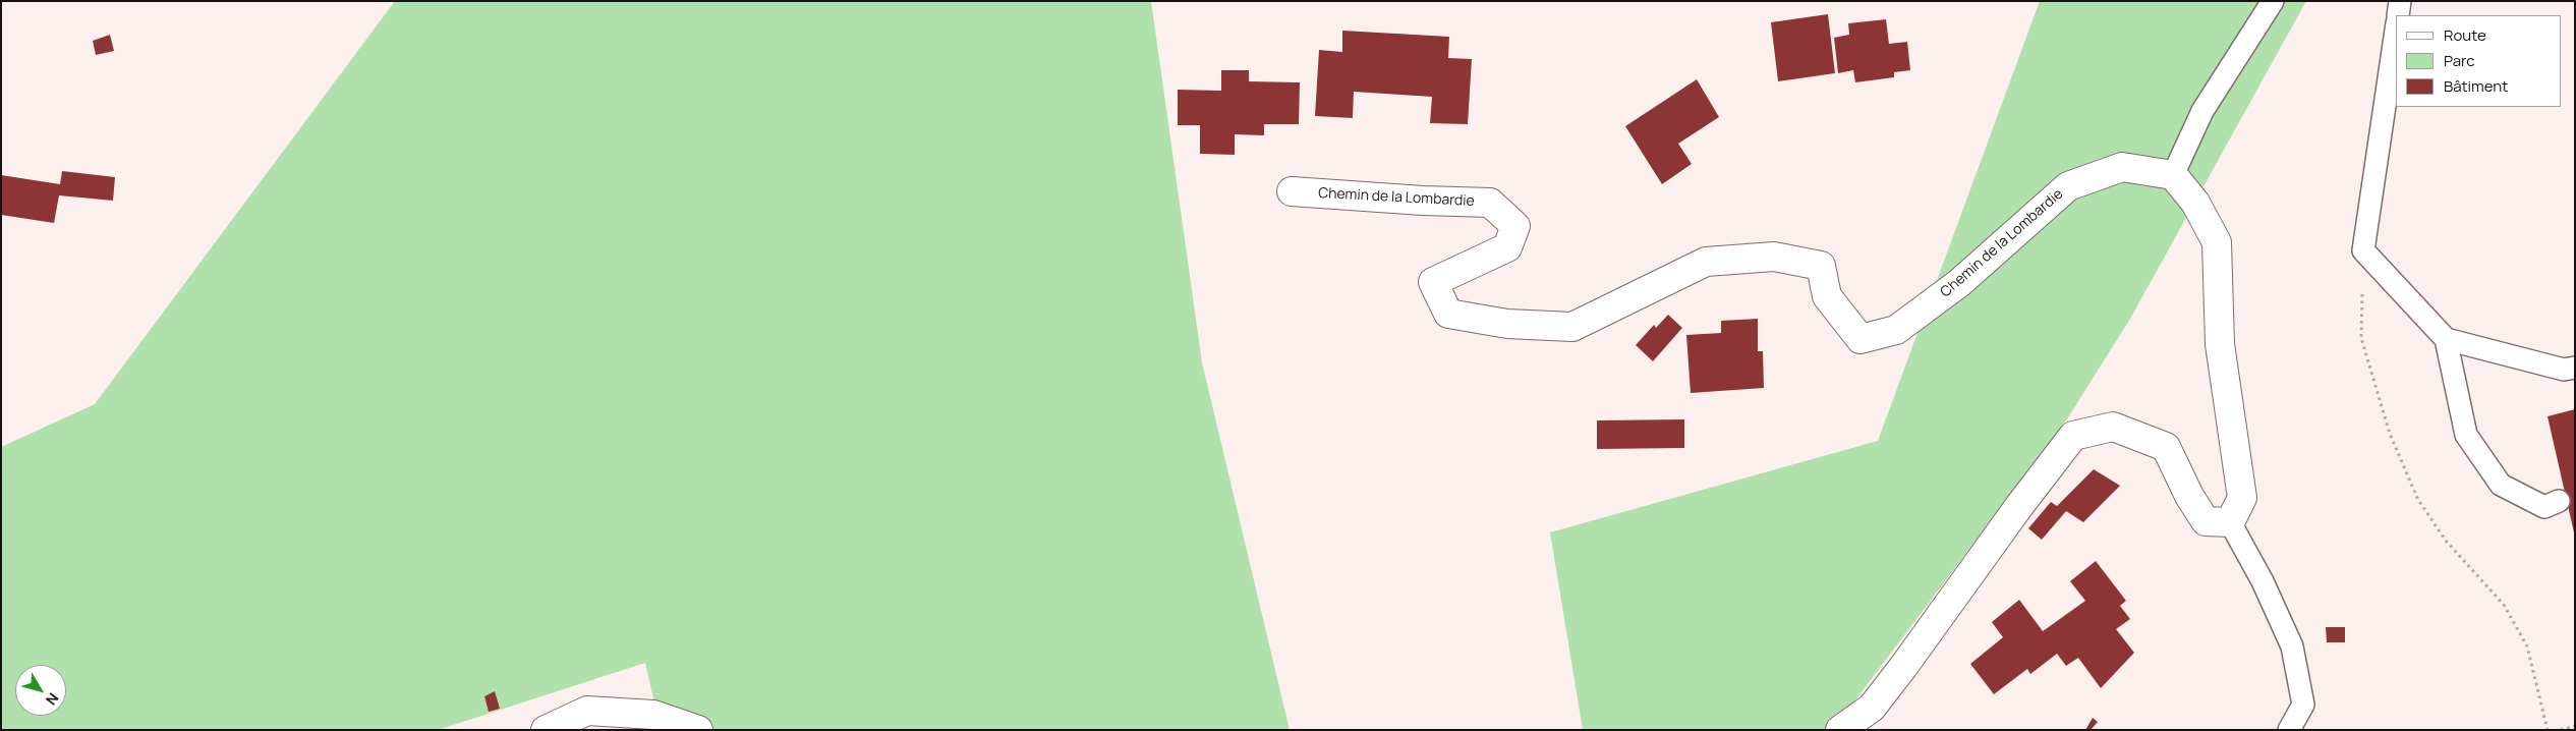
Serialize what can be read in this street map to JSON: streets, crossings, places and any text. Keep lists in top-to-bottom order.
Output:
{
  "streets": {
    "street": ["Chemin de la Lombardie"]
  },
  "legend": ["Route", "Parc", "Bâtiment"],
  "north": "bottom right"
}
